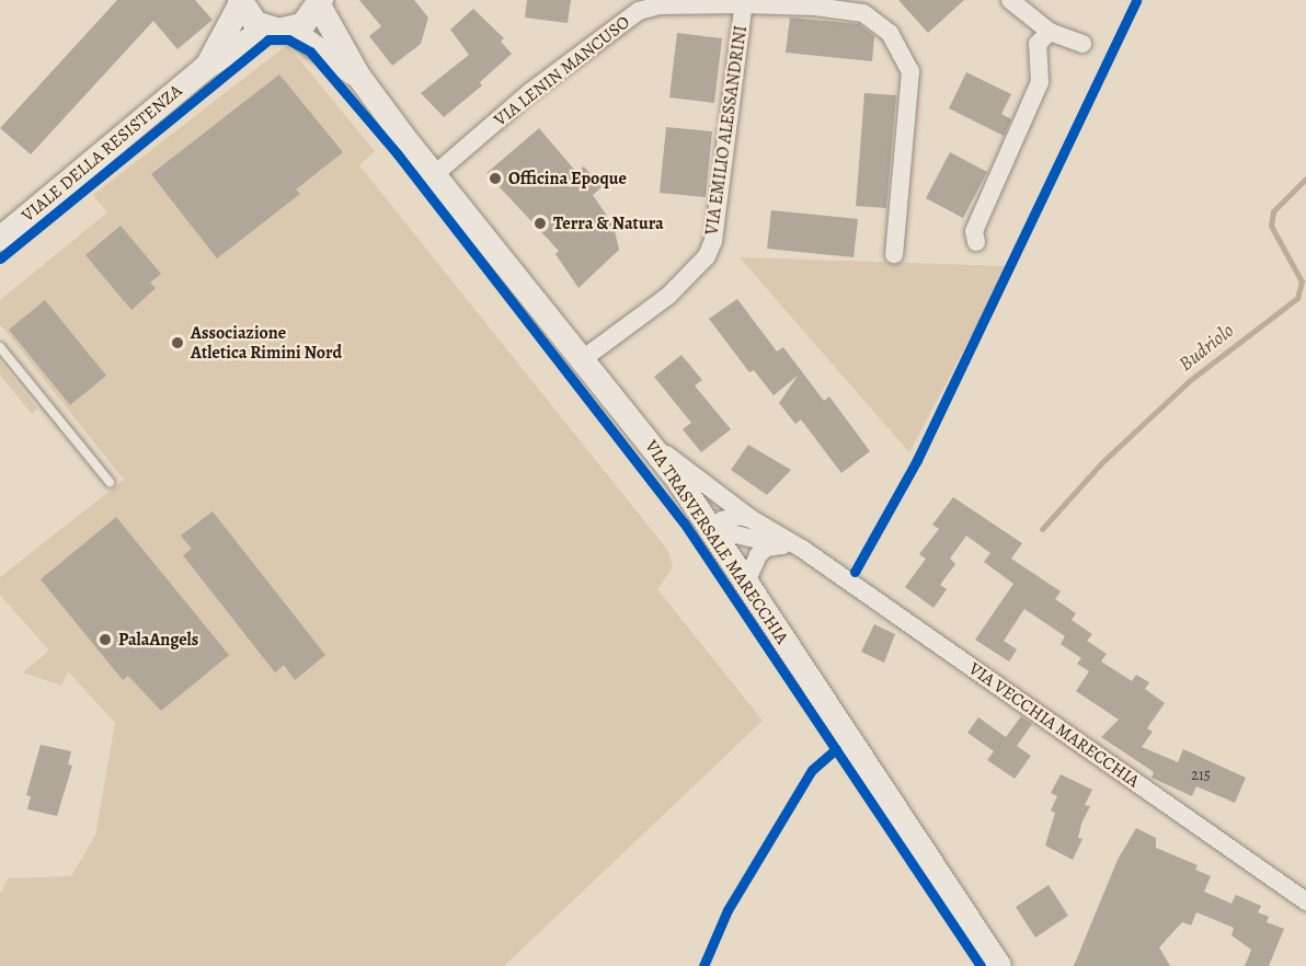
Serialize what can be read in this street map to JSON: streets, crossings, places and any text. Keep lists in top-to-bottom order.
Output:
{
  "streets": {
    "street": [
      "VIA LENIN MANCUSO",
      "VIA EMILIO ALESSANDRINI",
      "VIALE DELLA RESISTENZA",
      "VIA TRASVERSALE MARECCHIA",
      "VIA VECCHIA MARECCHIA"
    ]
  },
  "crossings": [
    ["VIA LENIN MANCUSO", "VIA EMILIO ALESSANDRINI"],
    ["VIA LENIN MANCUSO", "VIA TRASVERSALE MARECCHIA"],
    ["VIA EMILIO ALESSANDRINI", "VIA TRASVERSALE MARECCHIA"],
    ["VIALE DELLA RESISTENZA", "VIA TRASVERSALE MARECCHIA"],
    ["VIA TRASVERSALE MARECCHIA", "VIA VECCHIA MARECCHIA"]
  ],
  "water": ["Budriolo"],
  "places": [
    "Officina Epoque",
    "Terra & Natura",
    "Associazione Atletica Rimini Nord",
    "PalaAngels"
  ],
  "house_numbers": ["215"]
}
